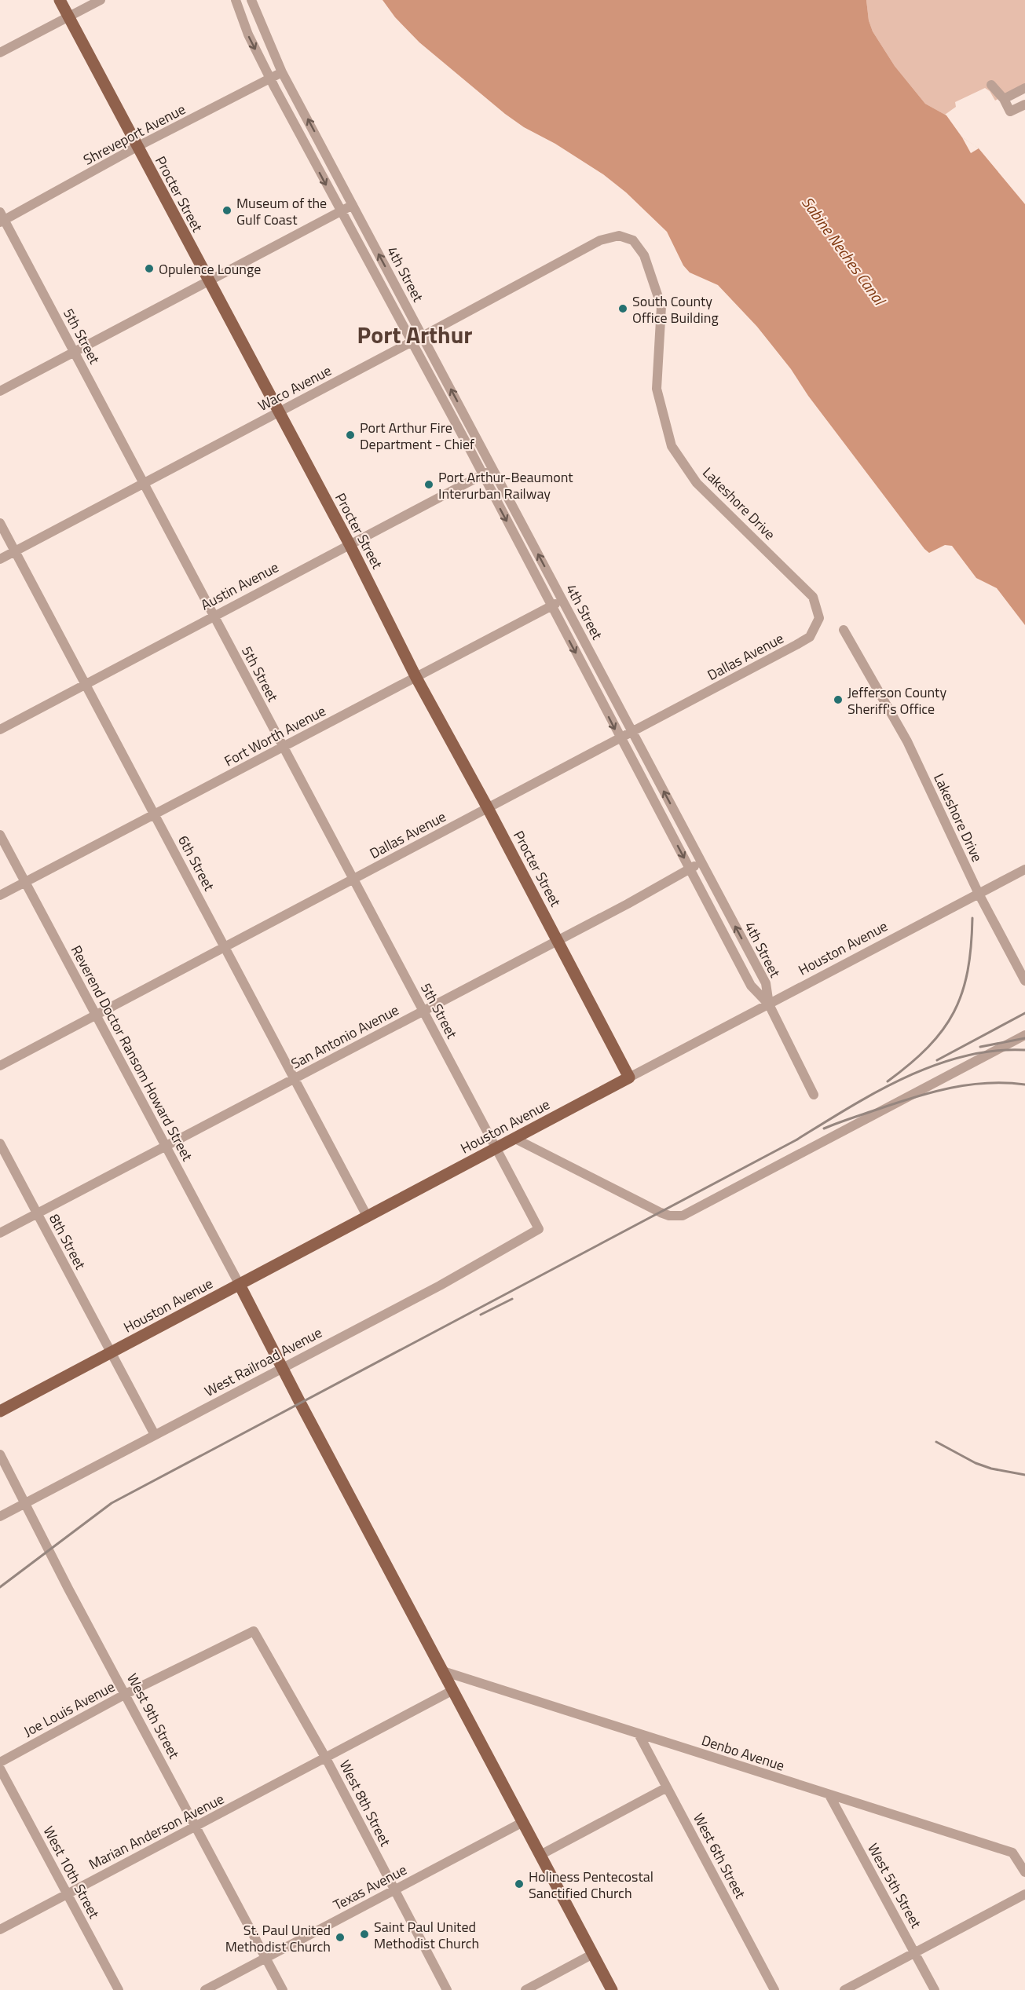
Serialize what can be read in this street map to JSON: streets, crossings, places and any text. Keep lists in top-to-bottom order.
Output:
{
  "streets": {
    "main road": ["Procter Street", "Houston Avenue"],
    "street": [
      "Shreveport Avenue",
      "4th Street",
      "5th Street",
      "Waco Avenue",
      "Lakeshore Drive",
      "Austin Avenue",
      "Dallas Avenue",
      "Fort Worth Avenue",
      "6th Street",
      "San Antonio Avenue",
      "Reverend Doctor Ransom Howard Street",
      "8th Street",
      "West Railroad Avenue",
      "Joe Louis Avenue",
      "West 9th Street",
      "Denbo Avenue",
      "West 8th Street",
      "Marian Anderson Avenue",
      "West 6th Street",
      "West 10th Street",
      "West 5th Street",
      "Texas Avenue"
    ]
  },
  "crossings": [
    ["Shreveport Avenue", "Procter Street"],
    ["Shreveport Avenue", "4th Street"],
    ["Shreveport Avenue", "5th Street"],
    ["Procter Street", "Waco Avenue"],
    ["Procter Street", "Austin Avenue"],
    ["Procter Street", "Dallas Avenue"],
    ["Procter Street", "Fort Worth Avenue"],
    ["Procter Street", "Houston Avenue"],
    ["Procter Street", "San Antonio Avenue"],
    ["4th Street", "Waco Avenue"],
    ["4th Street", "Austin Avenue"],
    ["4th Street", "Dallas Avenue"],
    ["4th Street", "Fort Worth Avenue"],
    ["4th Street", "Houston Avenue"],
    ["4th Street", "San Antonio Avenue"],
    ["5th Street", "Waco Avenue"],
    ["5th Street", "Austin Avenue"],
    ["5th Street", "Dallas Avenue"],
    ["5th Street", "Fort Worth Avenue"],
    ["5th Street", "Houston Avenue"],
    ["5th Street", "San Antonio Avenue"],
    ["5th Street", "West Railroad Avenue"],
    ["Waco Avenue", "Lakeshore Drive"],
    ["Waco Avenue", "6th Street"],
    ["Lakeshore Drive", "Dallas Avenue"],
    ["Lakeshore Drive", "Houston Avenue"],
    ["Austin Avenue", "6th Street"],
    ["Dallas Avenue", "6th Street"],
    ["Dallas Avenue", "Reverend Doctor Ransom Howard Street"],
    ["Fort Worth Avenue", "6th Street"],
    ["Fort Worth Avenue", "Reverend Doctor Ransom Howard Street"],
    ["6th Street", "Houston Avenue"],
    ["6th Street", "San Antonio Avenue"],
    ["Houston Avenue", "Reverend Doctor Ransom Howard Street"],
    ["Houston Avenue", "8th Street"],
    ["Houston Avenue", "West Railroad Avenue"],
    ["San Antonio Avenue", "Reverend Doctor Ransom Howard Street"],
    ["San Antonio Avenue", "8th Street"],
    ["West Railroad Avenue", "West 9th Street"],
    ["Joe Louis Avenue", "West 9th Street"],
    ["Joe Louis Avenue", "West 8th Street"],
    ["West 9th Street", "Marian Anderson Avenue"],
    ["West 9th Street", "Texas Avenue"],
    ["Denbo Avenue", "West 6th Street"],
    ["Denbo Avenue", "West 5th Street"],
    ["West 8th Street", "Marian Anderson Avenue"],
    ["West 8th Street", "Texas Avenue"],
    ["Marian Anderson Avenue", "West 10th Street"]
  ],
  "districts": ["Port Arthur"],
  "water": ["Sabine Neches Canal"],
  "places": [
    "Museum of the Gulf Coast",
    "Opulence Lounge",
    "South County Office Building",
    "Port Arthur Fire Department - Chief",
    "Port Arthur-Beaumont Interurban Railway",
    "Jefferson County Sheriff's Office",
    "Holiness Pentecostal Sanctified Church",
    "Saint Paul United Methodist Church",
    "St. Paul United Methodist Church"
  ]
}
